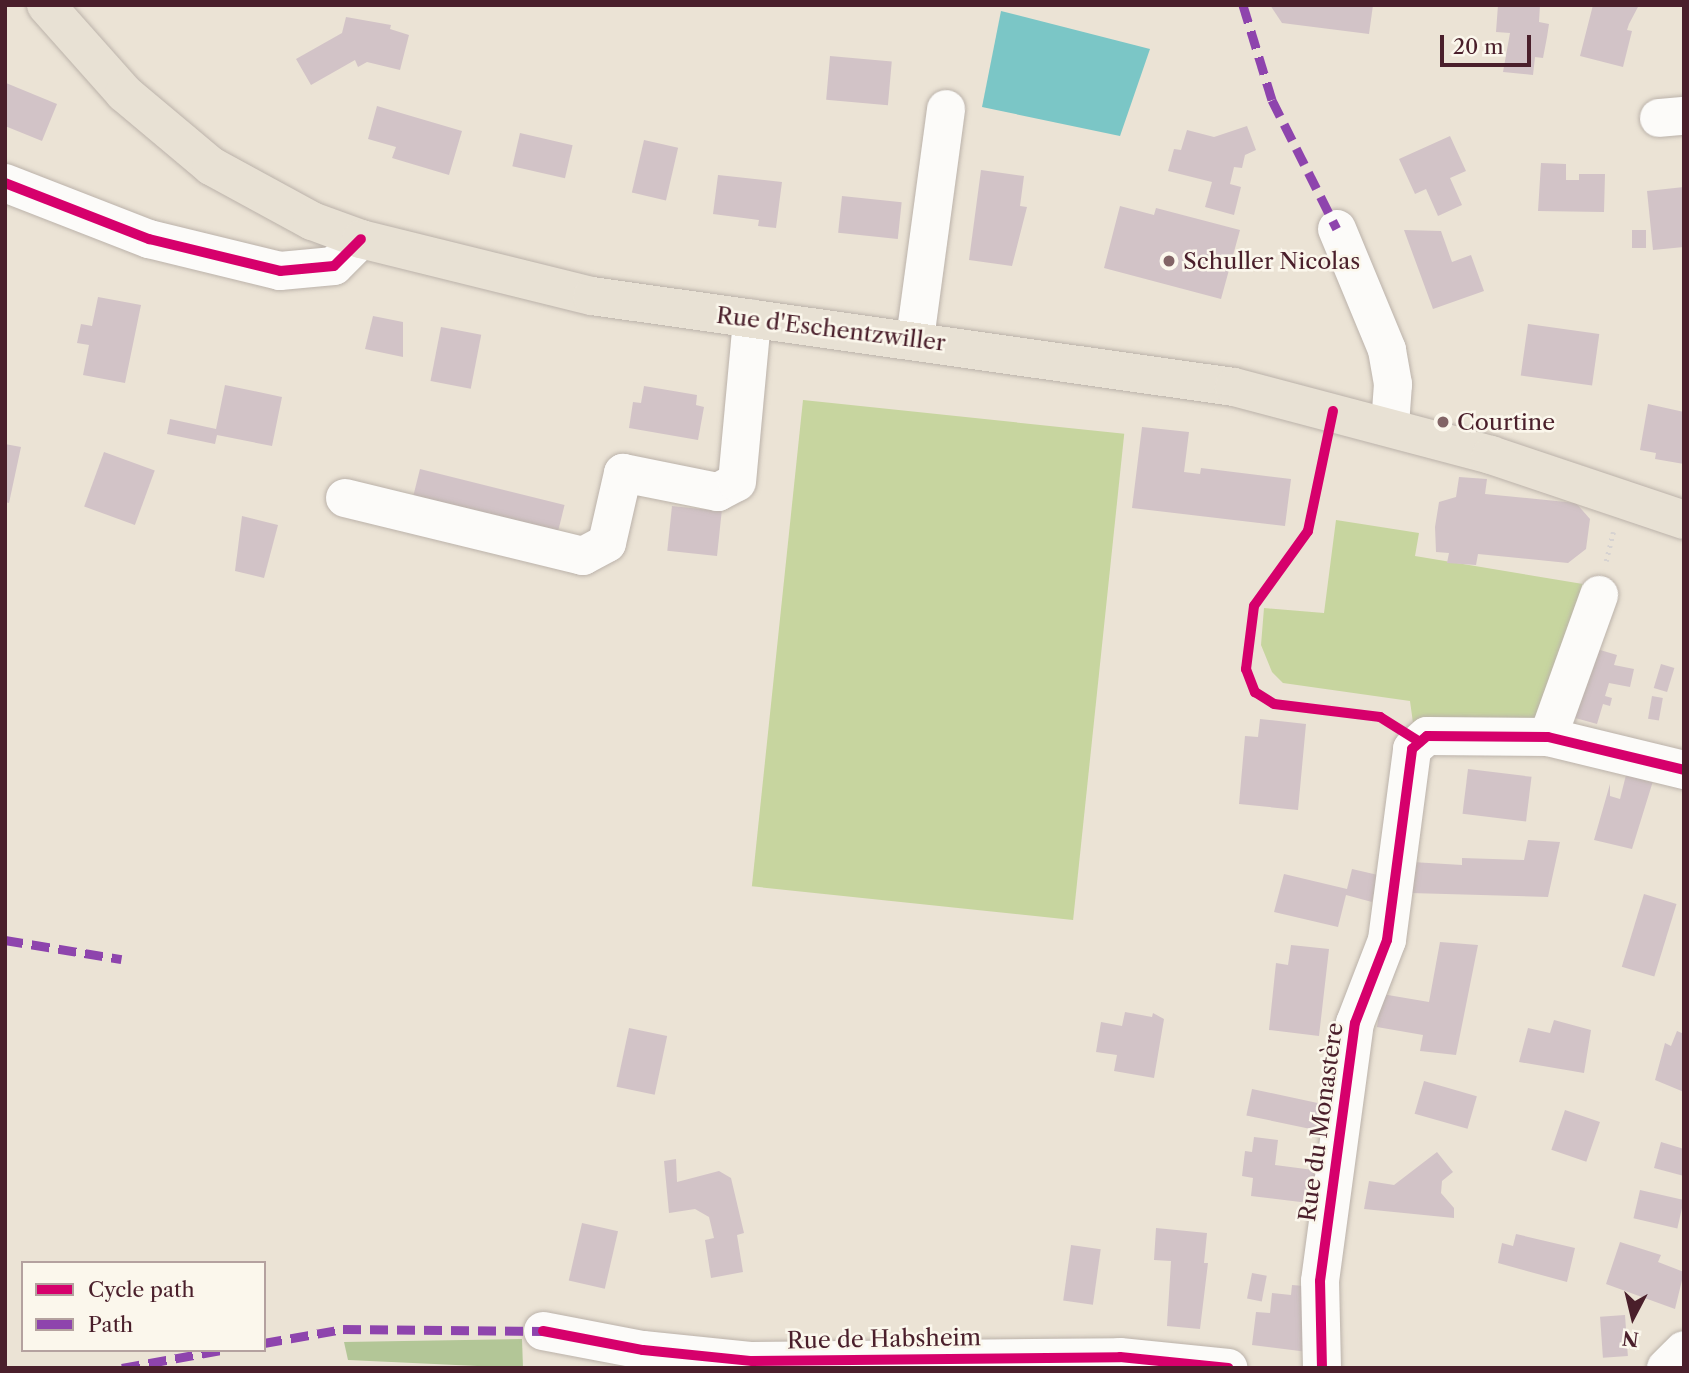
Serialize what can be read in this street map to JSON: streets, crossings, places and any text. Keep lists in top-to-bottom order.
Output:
{
  "streets": {
    "main road": ["Rue d'Eschentzwiller"],
    "street": ["Rue du Monastère", "Rue de Habsheim"]
  },
  "places": ["Schuller Nicolas", "Courtine"],
  "legend": ["Cycle path", "Path"],
  "scale_bar": "20 m",
  "north": "bottom"
}
